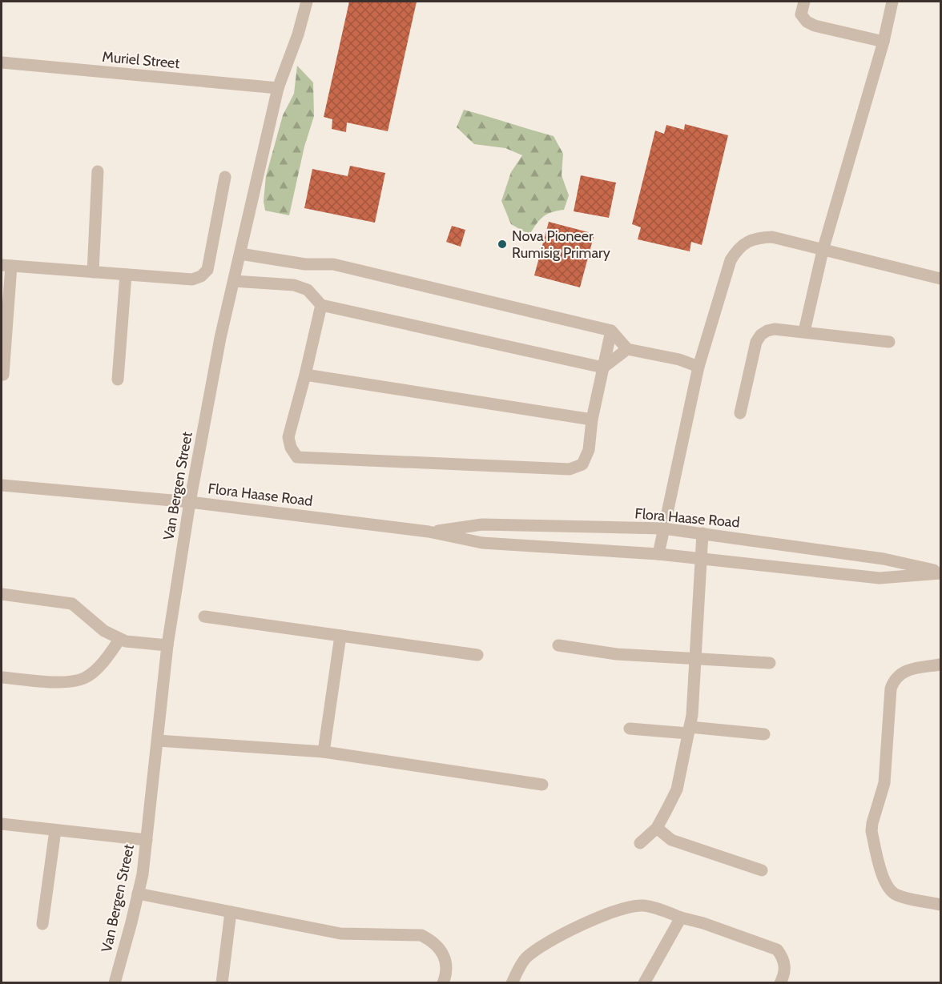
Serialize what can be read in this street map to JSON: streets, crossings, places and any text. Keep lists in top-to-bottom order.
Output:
{
  "streets": {
    "street": ["Muriel Street", "Van Bergen Street", "Flora Haase Road"]
  },
  "crossings": [
    ["Muriel Street", "Van Bergen Street"],
    ["Van Bergen Street", "Flora Haase Road"]
  ],
  "places": ["Nova Pioneer Rumisig Primary"]
}
